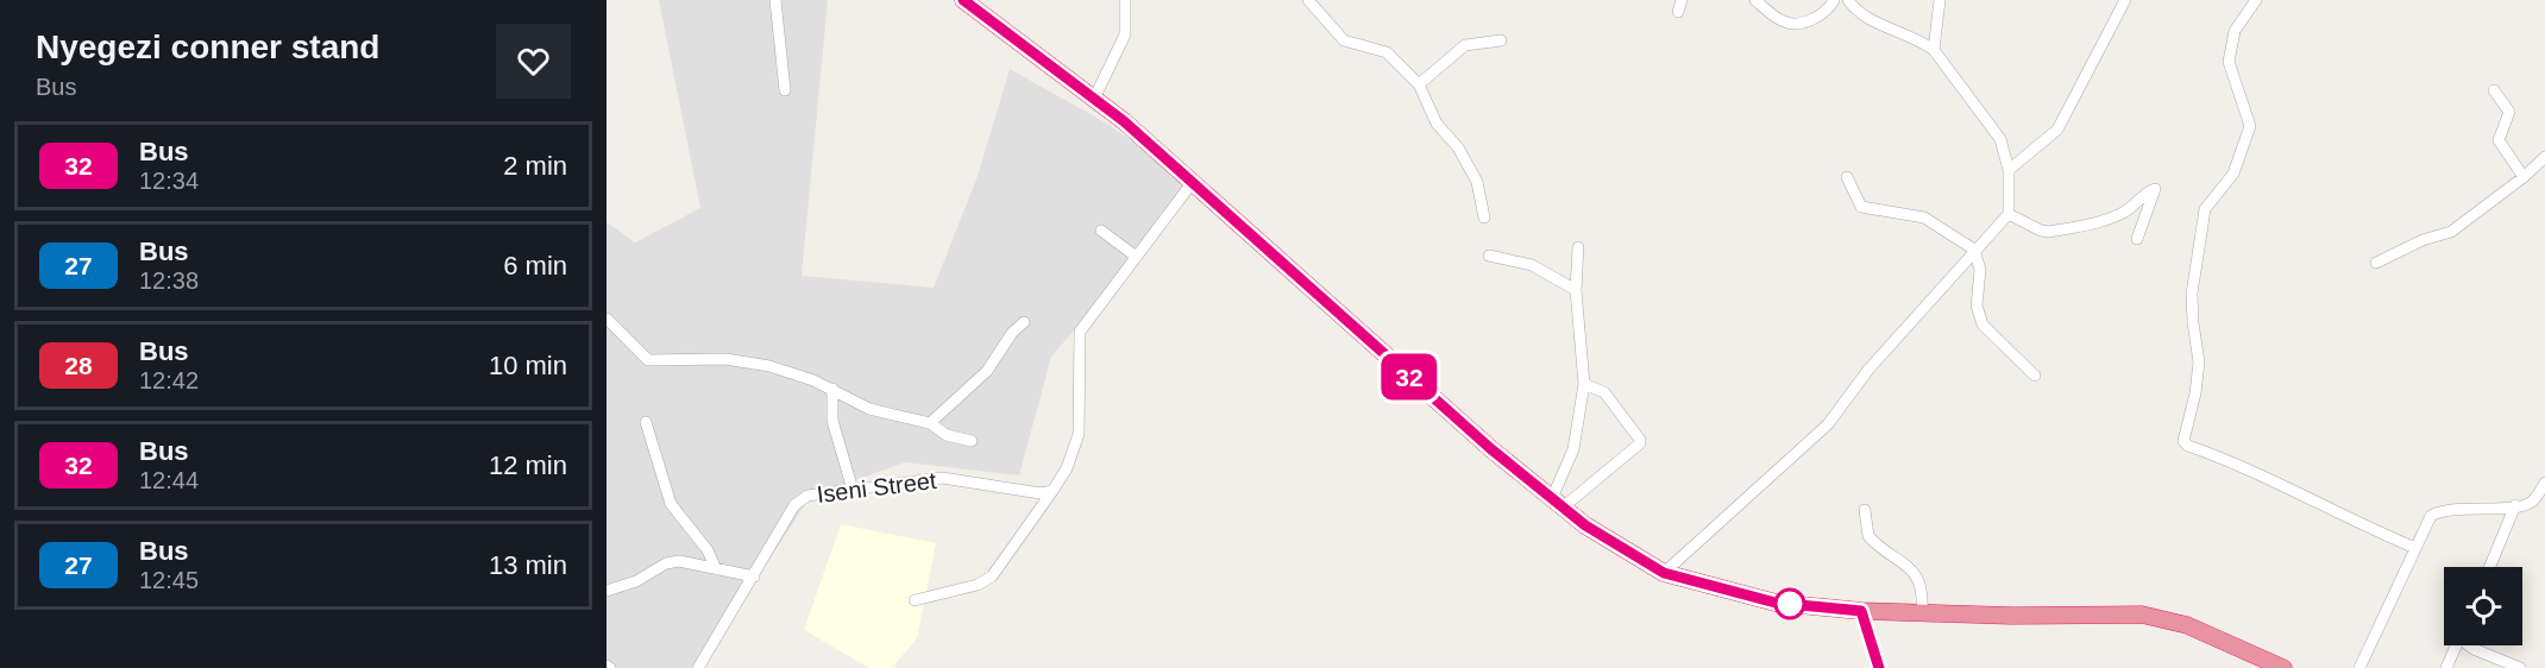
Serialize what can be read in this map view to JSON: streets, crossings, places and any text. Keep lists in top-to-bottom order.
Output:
{
  "streets": {
    "street": ["Iseni Street"]
  },
  "lines": ["bus line 32"],
  "page": {
    "heading": ["Nyegezi conner stand", "Bus"],
    "on_map": "32",
    "list": [
      {
        "mark": "32",
        "name": "Bus",
        "note": "12:34",
        "value": "2 min"
      },
      {
        "mark": "27",
        "name": "Bus",
        "note": "12:38",
        "value": "6 min"
      },
      {
        "mark": "28",
        "name": "Bus",
        "note": "12:42",
        "value": "10 min"
      },
      {
        "mark": "32",
        "name": "Bus",
        "note": "12:44",
        "value": "12 min"
      },
      {
        "mark": "27",
        "name": "Bus",
        "note": "12:45",
        "value": "13 min"
      }
    ]
  }
}
